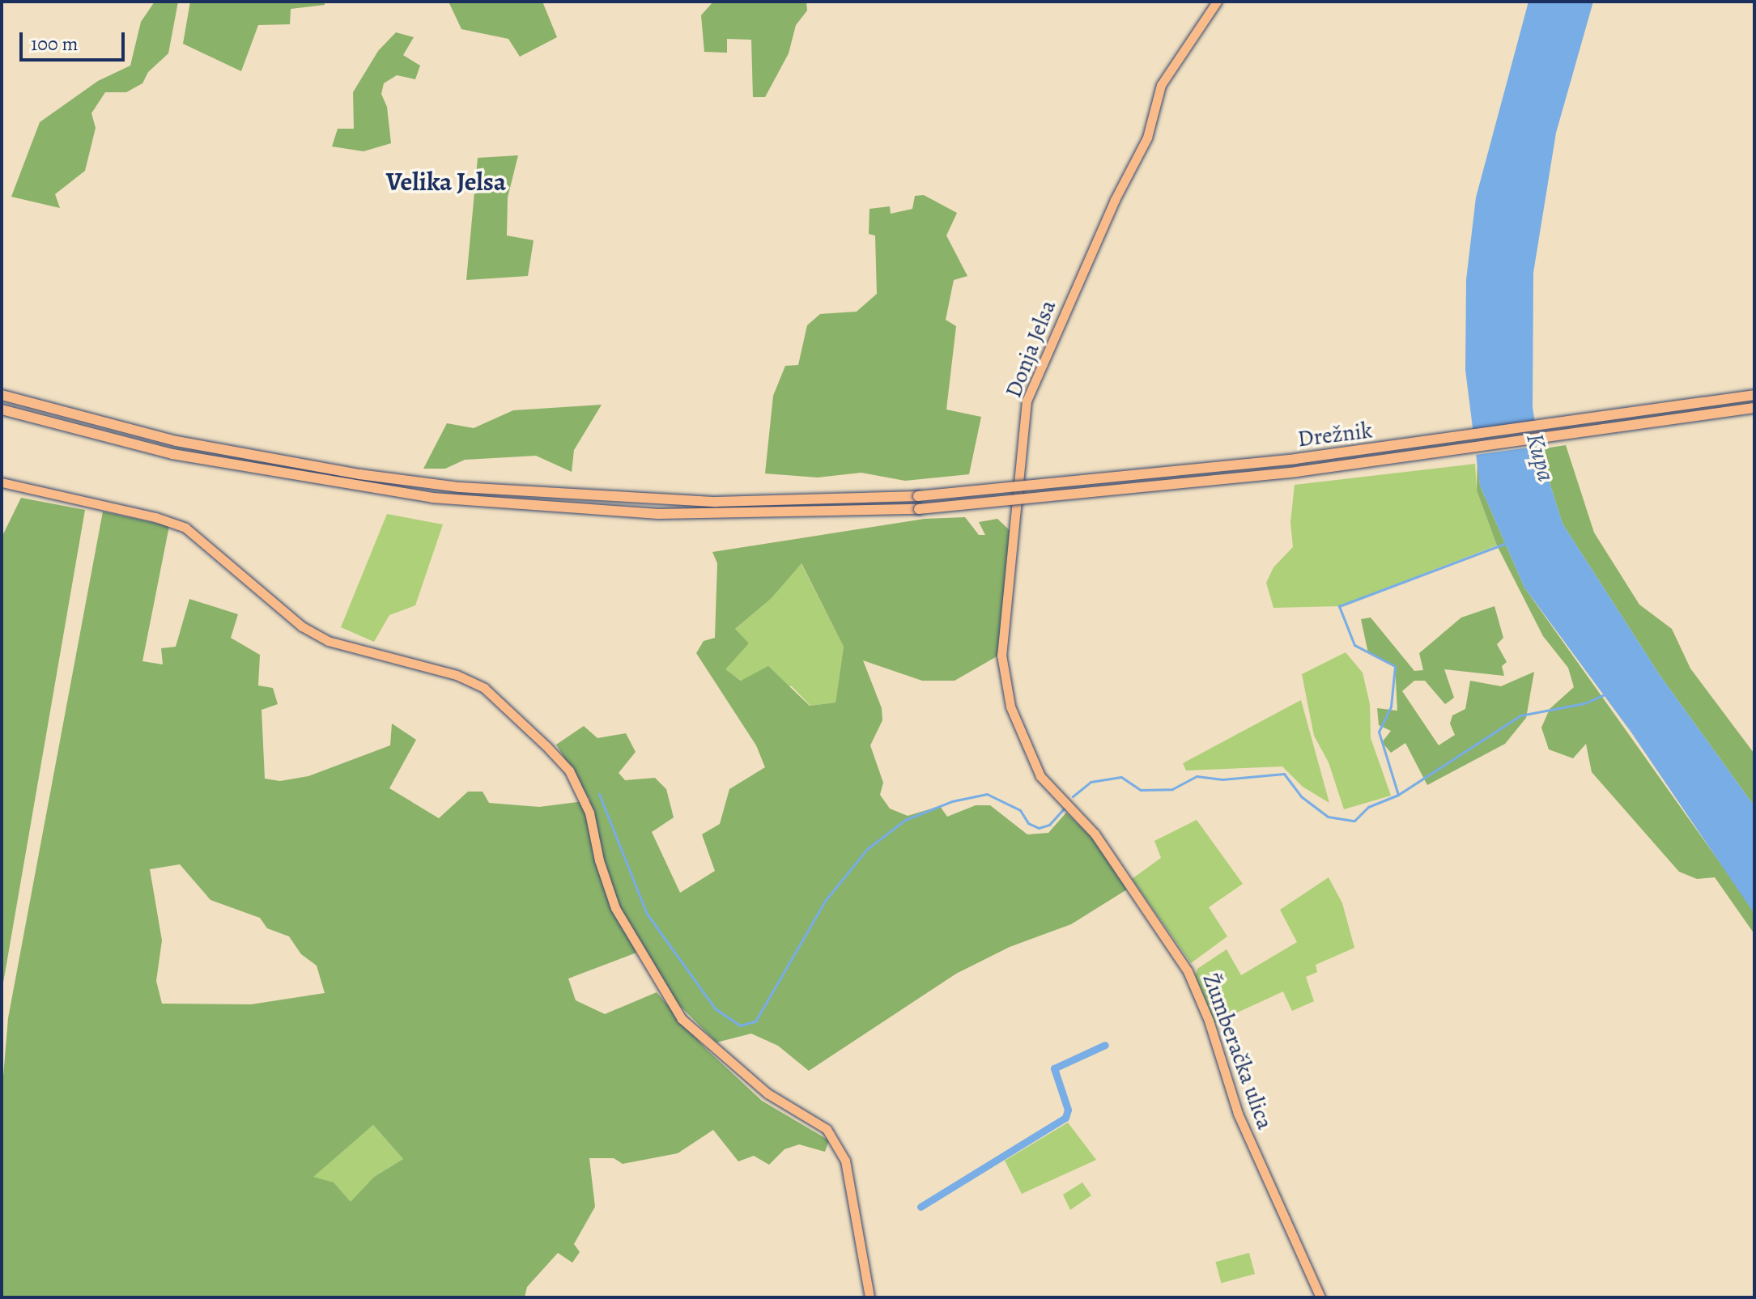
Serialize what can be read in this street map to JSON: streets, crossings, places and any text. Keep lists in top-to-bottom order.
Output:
{
  "streets": {
    "highway": ["Drežnik"],
    "main road": ["Donja Jelsa", "Žumberačka ulica"]
  },
  "crossings": [
    ["Donja Jelsa", "Žumberačka ulica"]
  ],
  "districts": ["Velika Jelsa"],
  "water": ["Kupa"],
  "scale_bar": "100 m"
}
